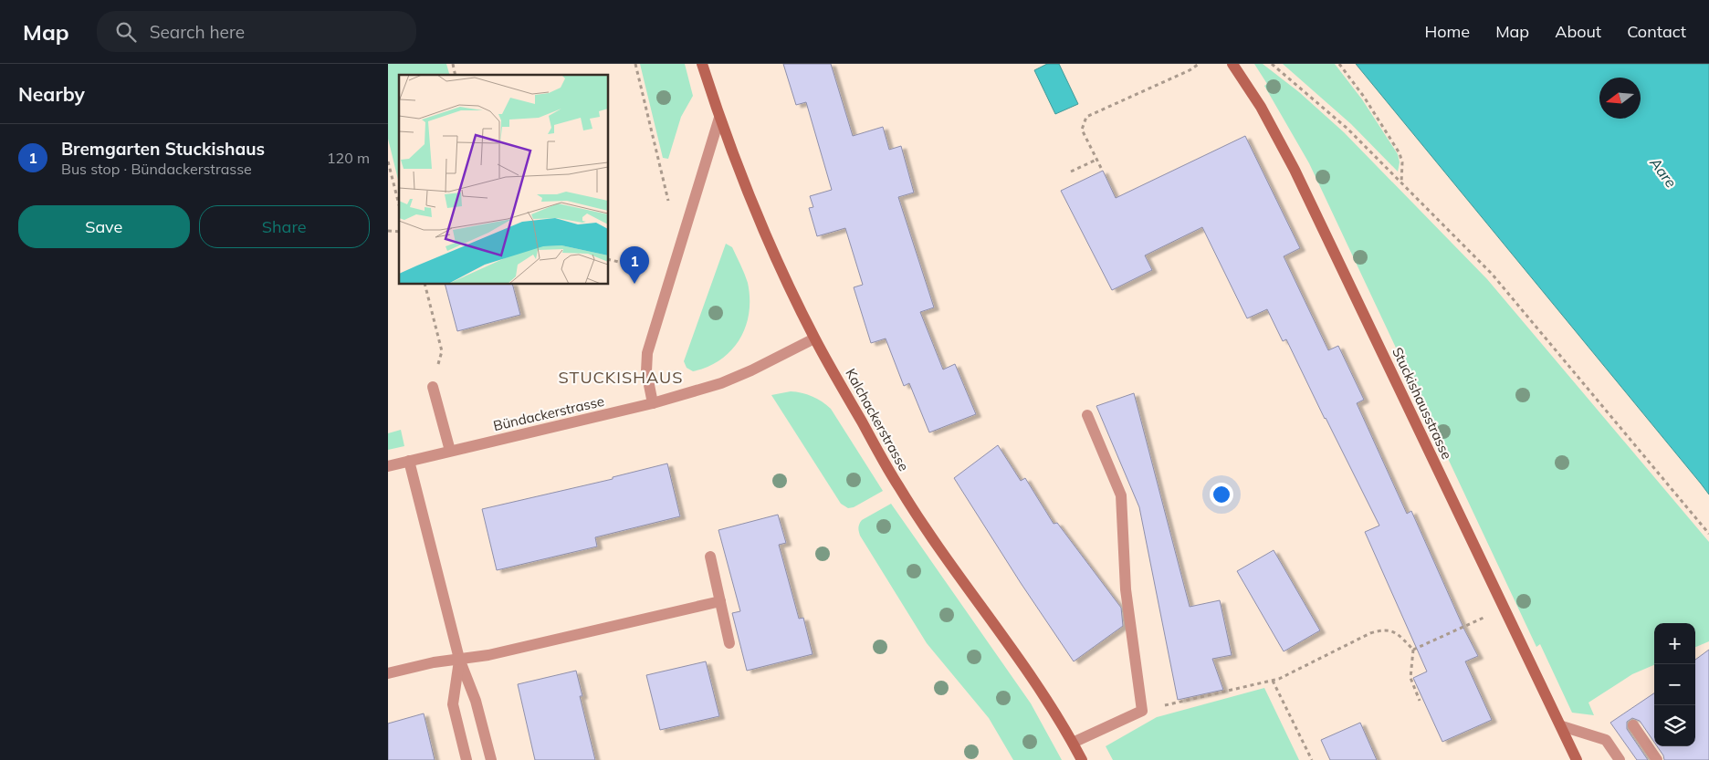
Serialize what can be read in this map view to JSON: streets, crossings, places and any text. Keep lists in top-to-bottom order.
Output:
{
  "streets": {
    "street": ["Stuckishausstrasse", "Bündackerstrasse", "Kalchackerstrasse"]
  },
  "crossings": [
    ["Bündackerstrasse", "Kalchackerstrasse"]
  ],
  "districts": ["STUCKISHAUS"],
  "water": ["Aare"],
  "north": "left",
  "page": {
    "header": "Map",
    "search": "Search here",
    "nav": [
      "Home",
      "Map",
      "About",
      "Contact"
    ],
    "heading": "Nearby",
    "list": [
      {
        "mark": "1",
        "name": "Bremgarten Stuckishaus",
        "note": "Bus stop · Bündackerstrasse",
        "value": "120 m"
      }
    ],
    "buttons": ["Save", "Share"],
    "pins": "1",
    "map_buttons": ["+", "−"]
  }
}
